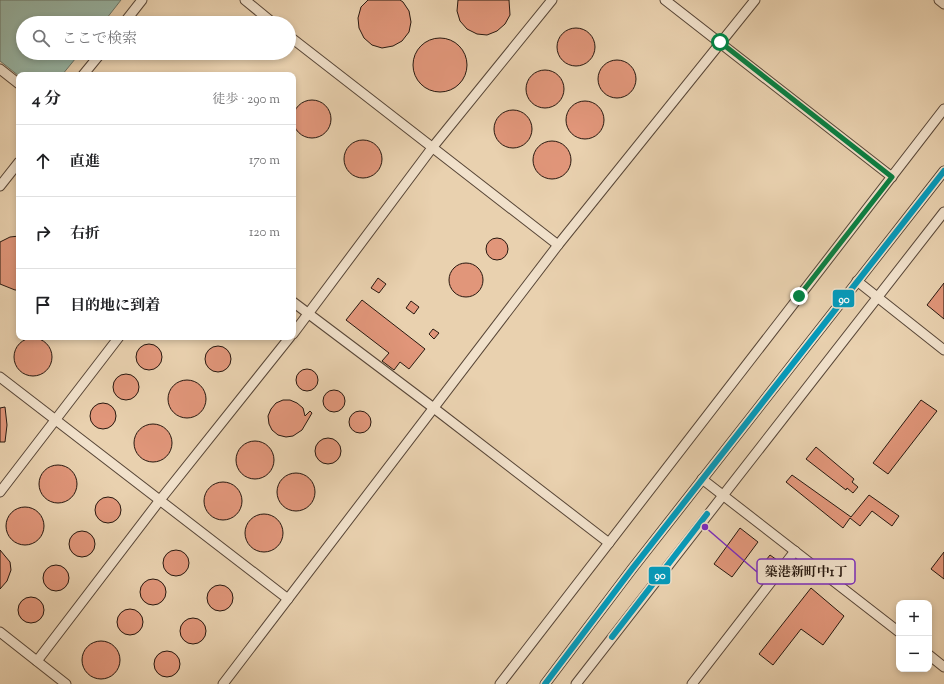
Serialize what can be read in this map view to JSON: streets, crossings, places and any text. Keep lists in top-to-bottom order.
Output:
{
  "places": ["築港新町中1丁"],
  "lines": ["transit line 90"],
  "page": {
    "search": "ここで検索",
    "heading": ["4 分", "徒歩 · 290 m"],
    "list": [
      ["直進", "170 m"],
      ["右折", "120 m"],
      "目的地に到着"
    ],
    "map_buttons": ["+", "−"]
  }
}
